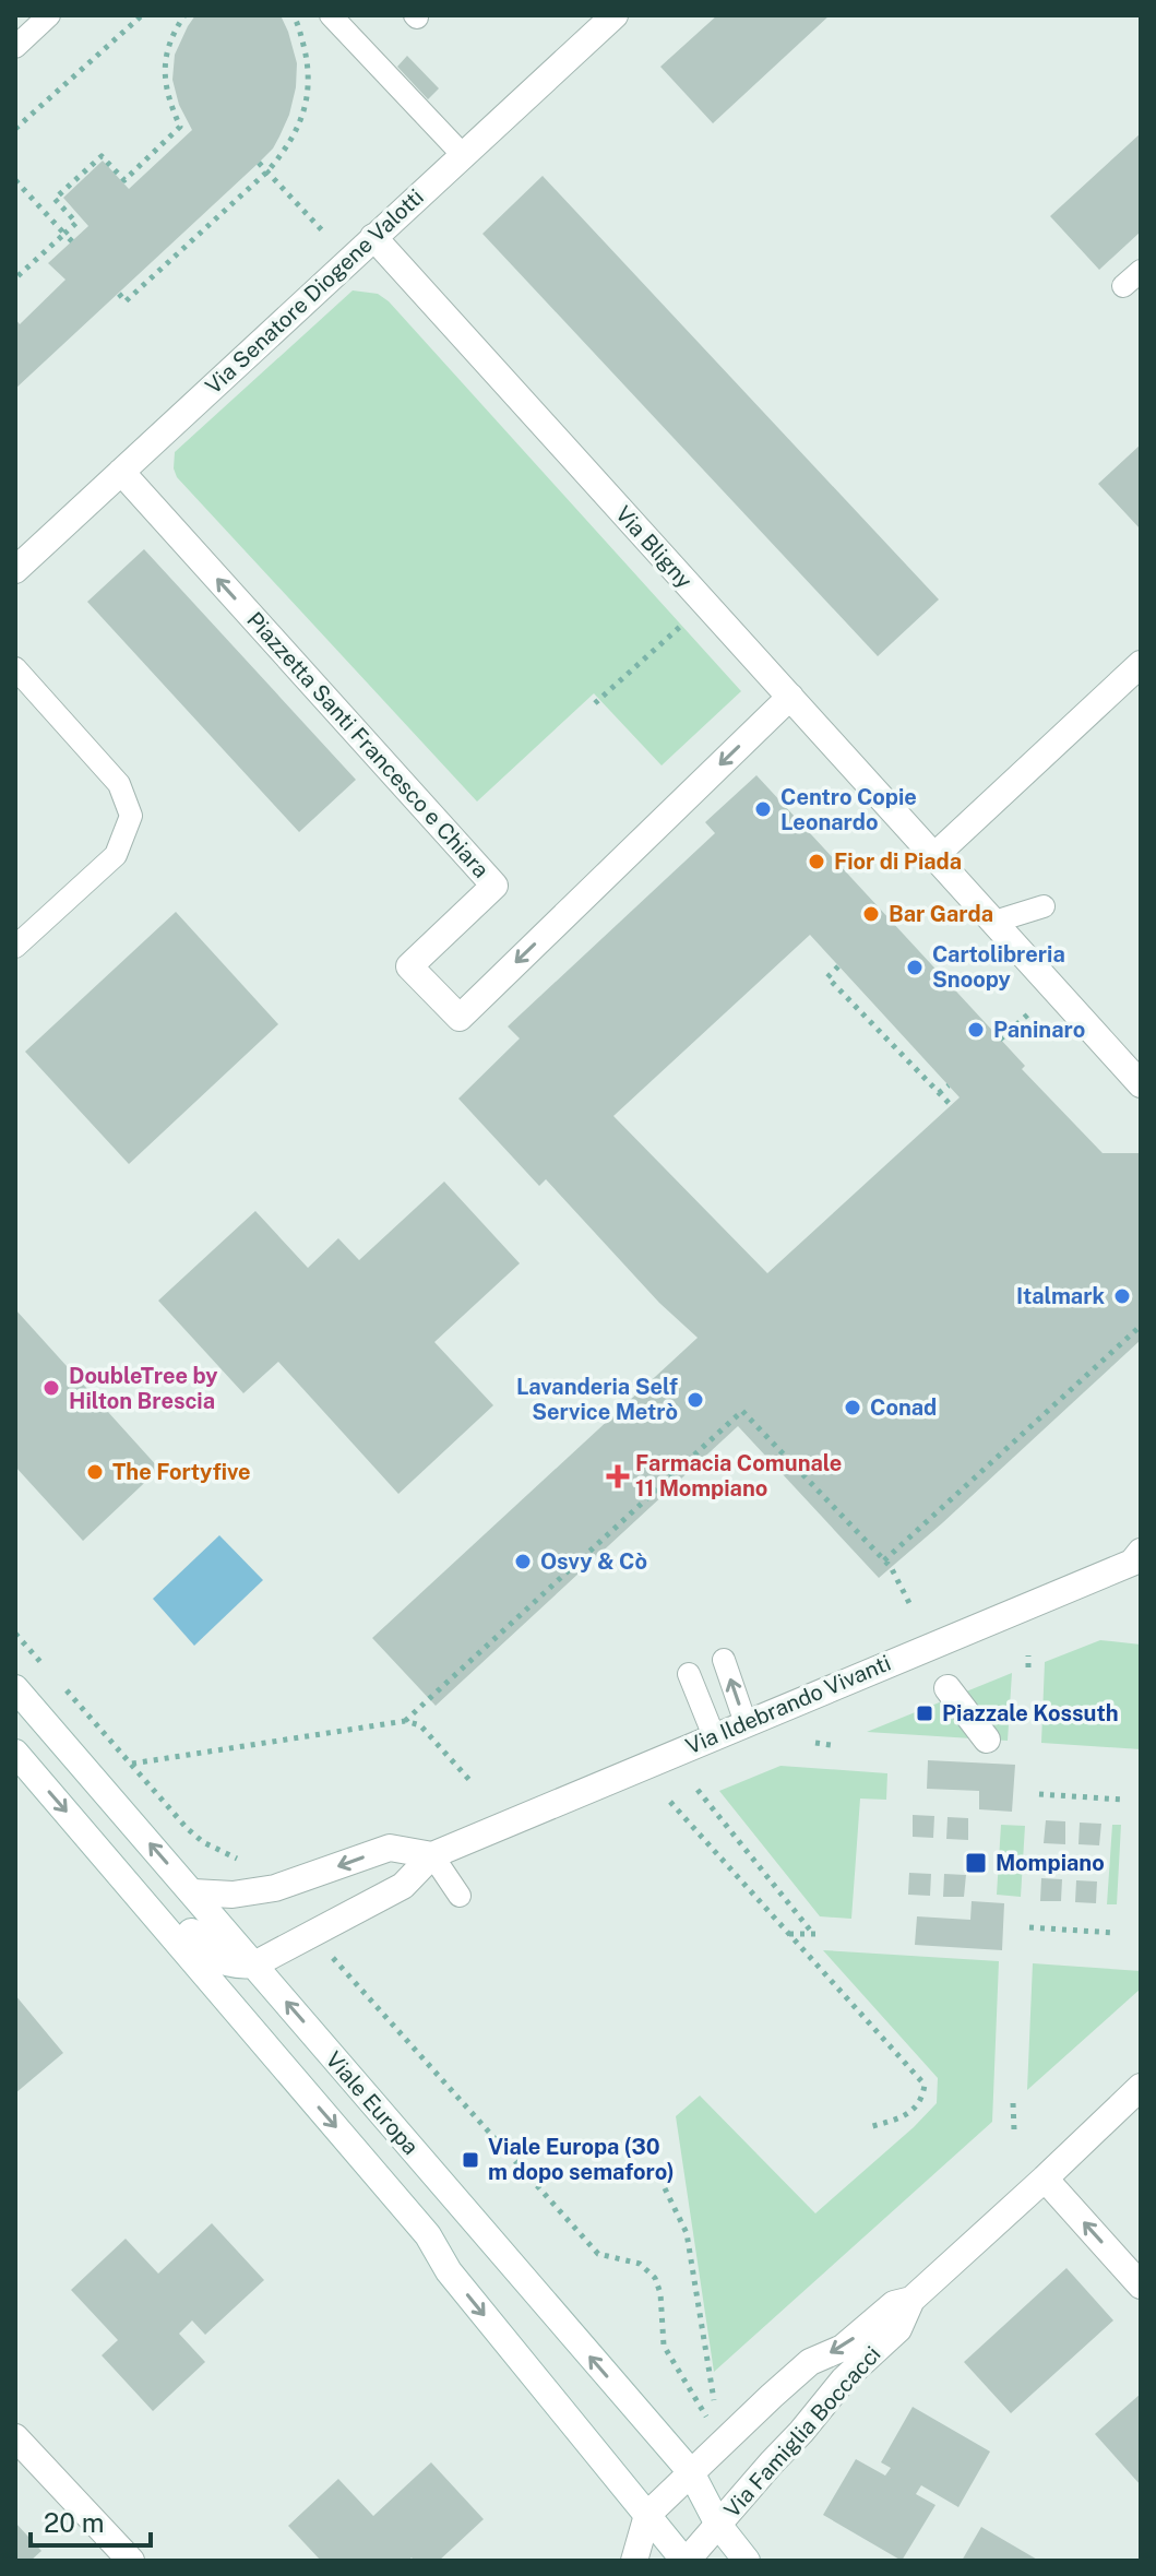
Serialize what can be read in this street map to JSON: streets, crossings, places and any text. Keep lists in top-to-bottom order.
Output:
{
  "streets": {
    "street": [
      "Via Senatore Diogene Valotti",
      "Via Bligny",
      "Piazzetta Santi Francesco e Chiara",
      "Via Ildebrando Vivanti",
      "Viale Europa",
      "Via Famiglia Boccacci"
    ]
  },
  "crossings": [
    ["Via Senatore Diogene Valotti", "Via Bligny"],
    ["Via Senatore Diogene Valotti", "Piazzetta Santi Francesco e Chiara"],
    ["Via Bligny", "Piazzetta Santi Francesco e Chiara"],
    ["Via Ildebrando Vivanti", "Viale Europa"],
    ["Viale Europa", "Via Famiglia Boccacci"]
  ],
  "places": {
    "other": [
      "Centro Copie Leonardo",
      "Fior di Piada",
      "Bar Garda",
      "Cartolibreria Snoopy",
      "Paninaro",
      "Italmark",
      "DoubleTree by Hilton Brescia",
      "Lavanderia Self Service Metrò",
      "Conad",
      "The Fortyfive",
      "Osvy & Cò"
    ],
    "health": ["Farmacia Comunale 11 Mompiano"],
    "transit": ["Piazzale Kossuth", "Mompiano", "Viale Europa (30 m dopo semaforo)"]
  },
  "scale_bar": "20 m"
}
